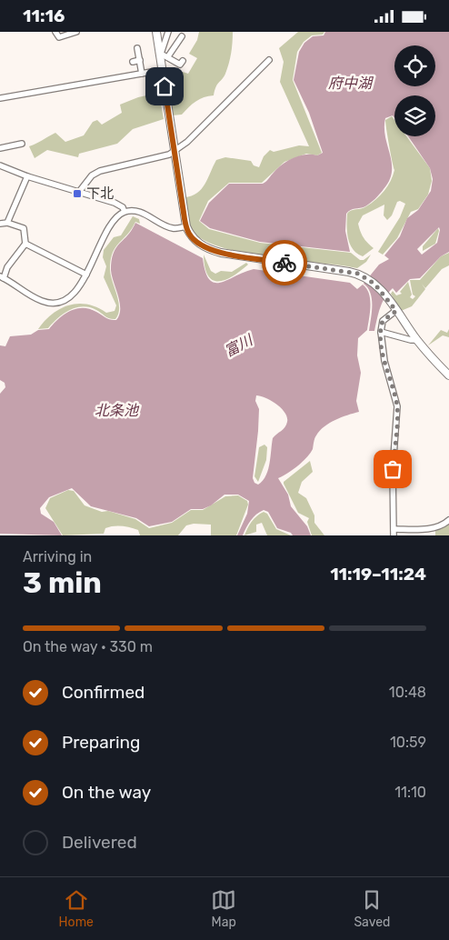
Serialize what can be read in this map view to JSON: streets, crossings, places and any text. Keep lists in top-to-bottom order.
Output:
{
  "water": ["府中湖", "富川", "北条池"],
  "places": {
    "transit": ["下北"]
  },
  "page": {
    "status": "11:16",
    "heading": ["3 min", "Arriving in", "11:19–11:24"],
    "bar": "On the way · 330 m",
    "list": [
      ["Confirmed", "10:48"],
      ["Preparing", "10:59"],
      ["On the way", "11:10"],
      "Delivered"
    ],
    "tabs": ["Home", "Map", "Saved"]
  }
}
